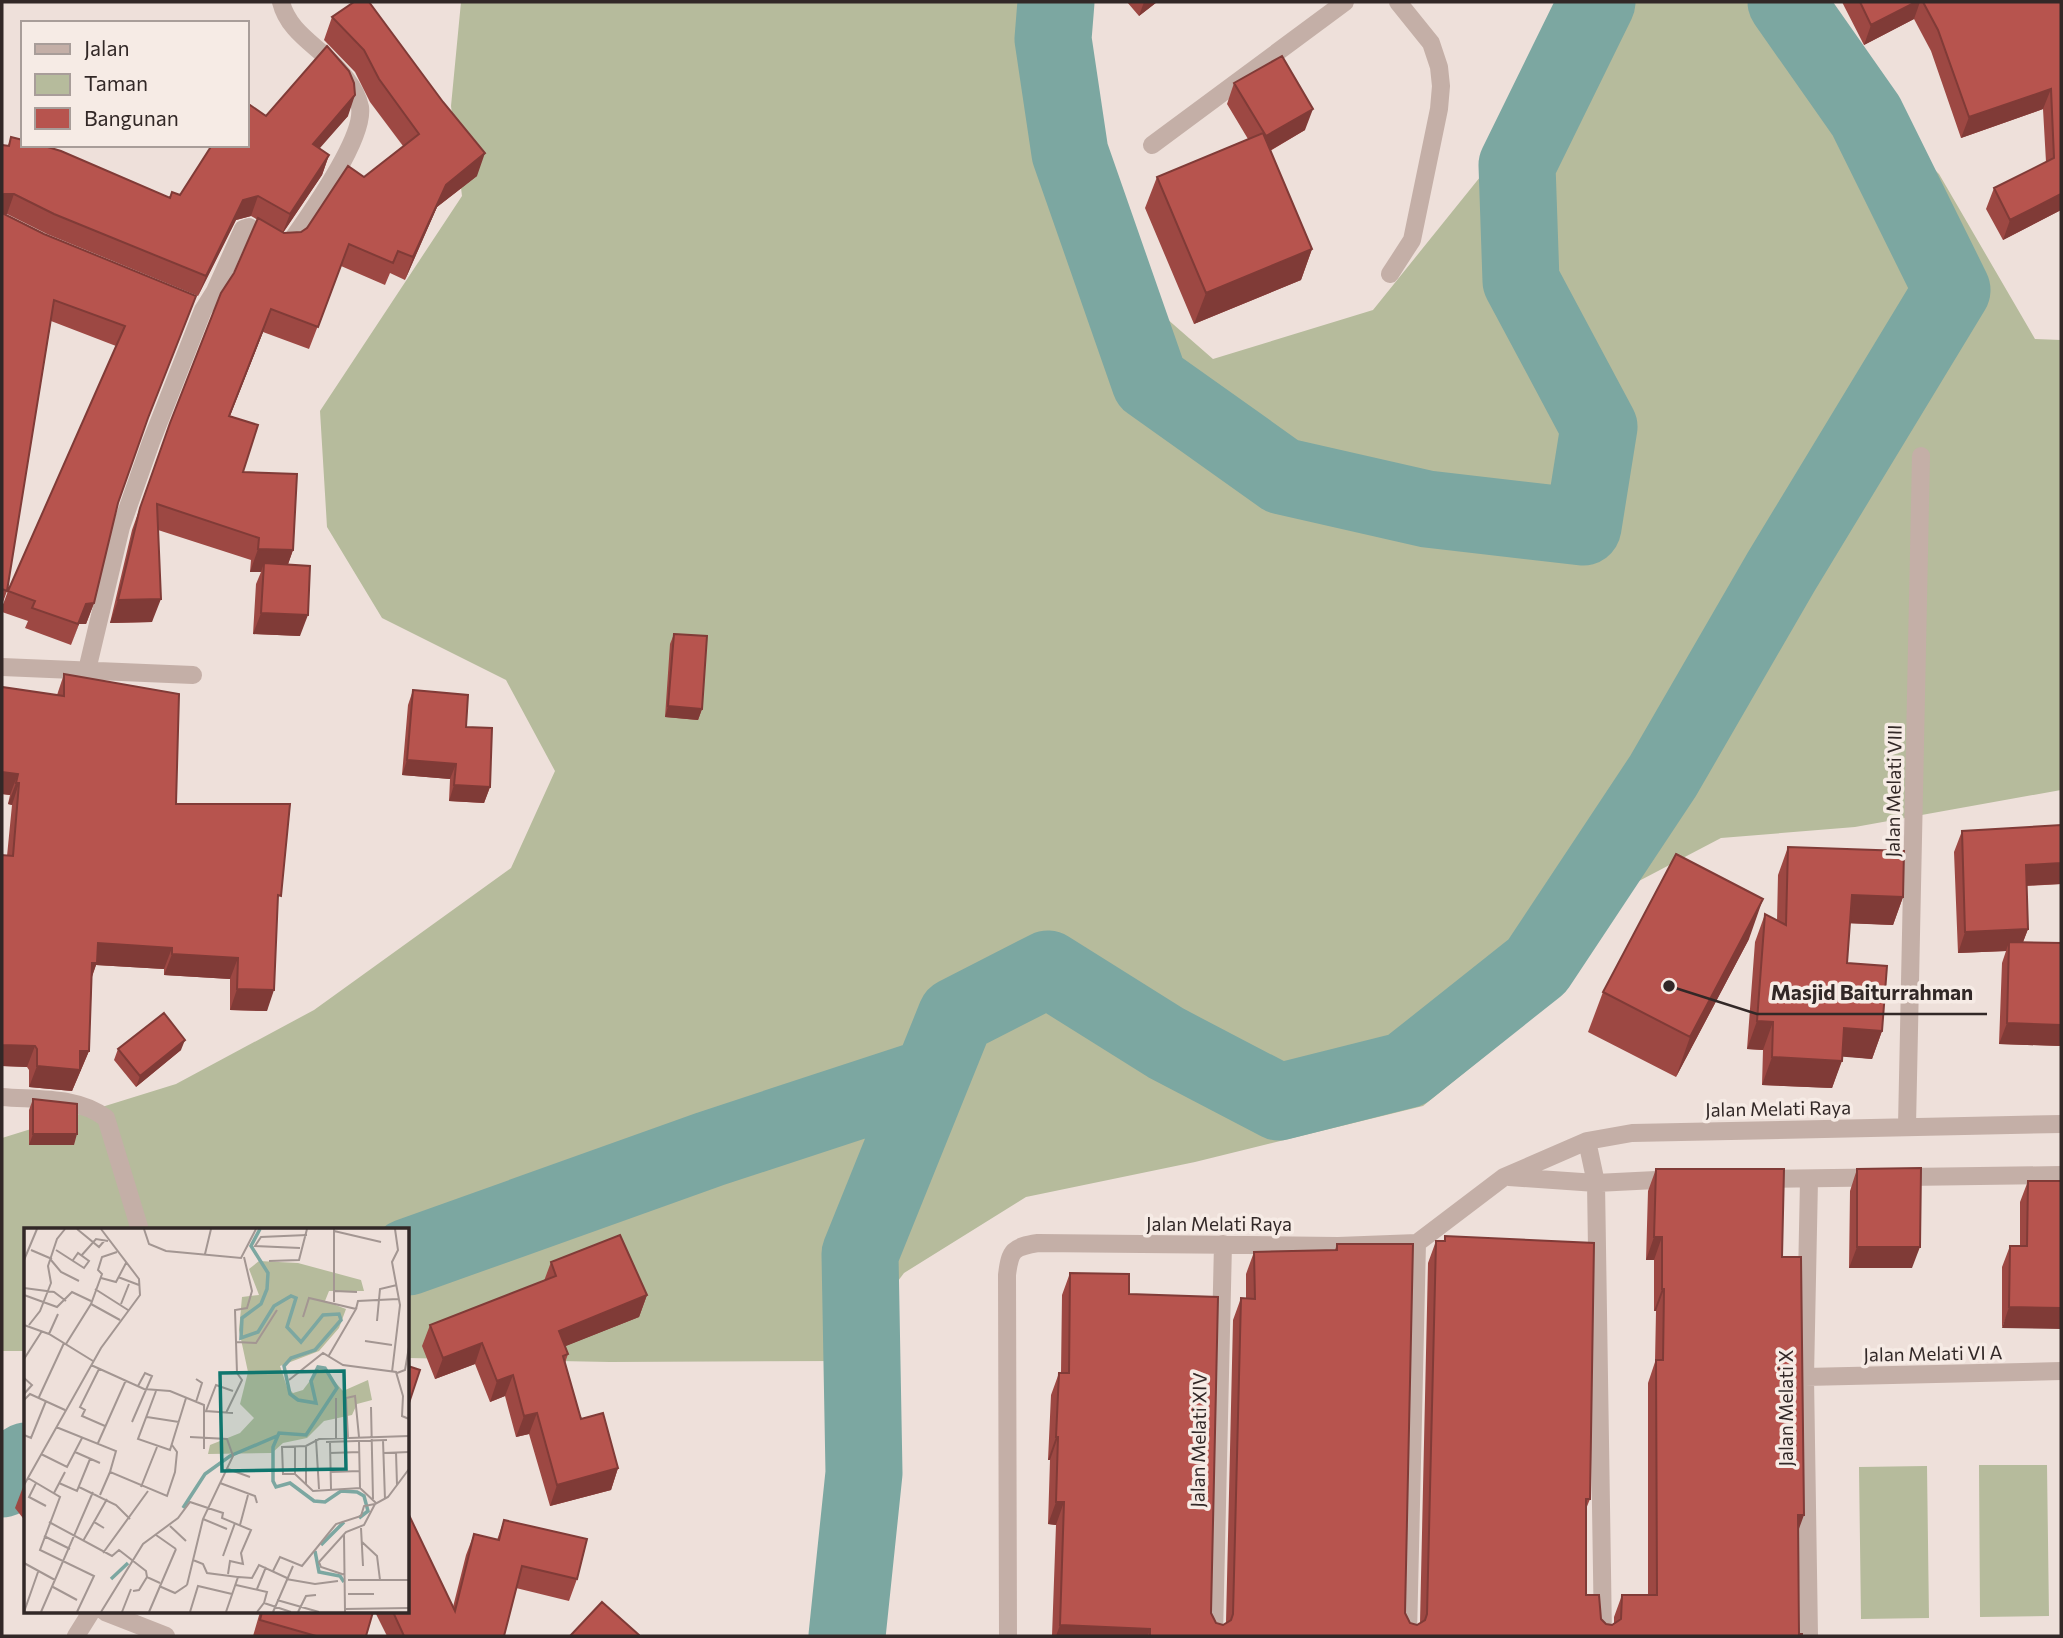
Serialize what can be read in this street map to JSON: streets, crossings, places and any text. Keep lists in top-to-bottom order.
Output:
{
  "streets": {
    "street": [
      "Jalan Melati VIII",
      "Jalan Melati Raya",
      "Jalan Melati VI A",
      "Jalan Melati X",
      "Jalan Melati XIV"
    ]
  },
  "crossings": [
    ["Jalan Melati VIII", "Jalan Melati Raya"],
    ["Jalan Melati Raya", "Jalan Melati XIV"],
    ["Jalan Melati VI A", "Jalan Melati X"]
  ],
  "places": ["Masjid Baiturrahman"],
  "legend": ["Jalan", "Taman", "Bangunan"]
}
